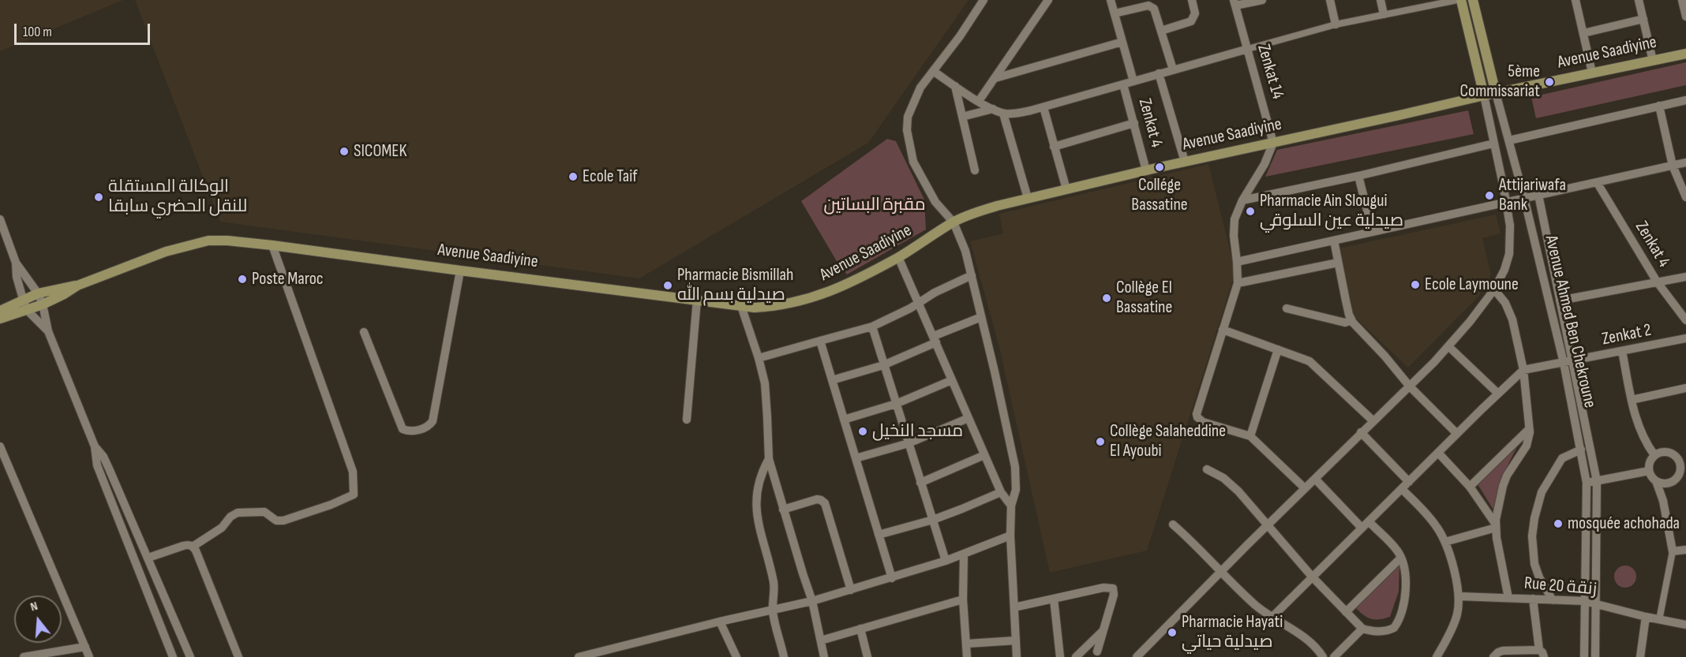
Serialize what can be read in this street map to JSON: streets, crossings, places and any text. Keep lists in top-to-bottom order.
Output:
{
  "streets": {
    "main road": ["Avenue Saadiyine", "Avenue Ahmed Ben Chekroune"],
    "street": [
      "Zenkat 14",
      "Zenkat 4",
      "Zenkat 2",
      "Rue 20 زنقة"
    ]
  },
  "crossings": [
    ["Avenue Saadiyine", "Zenkat 14"],
    ["Avenue Saadiyine", "Zenkat 4"],
    ["Avenue Saadiyine", "Avenue Ahmed Ben Chekroune"],
    ["Avenue Ahmed Ben Chekroune", "Zenkat 2"],
    ["Avenue Ahmed Ben Chekroune", "Rue 20 زنقة"]
  ],
  "parks": ["مقبرة البساتين"],
  "places": [
    "5ème Commissariat",
    "SICOMEK",
    "Collége Bassatine",
    "Ecole Taif",
    "Attijariwafa Bank",
    "الوكالة المستقلة للنقل الحضري سابقا",
    "Pharmacie Ain Slougui صيدلية عين السلوقي",
    "Poste Maroc",
    "Ecole Laymoune",
    "Pharmacie Bismillah صيدلية بسم الله",
    "Collège El Bassatine",
    "مسجد النخيل",
    "Collège Salaheddine El Ayoubi",
    "mosquée achohada",
    "Pharmacie Hayati صيدلية حياتي"
  ],
  "scale_bar": "100 m",
  "north": "top"
}
